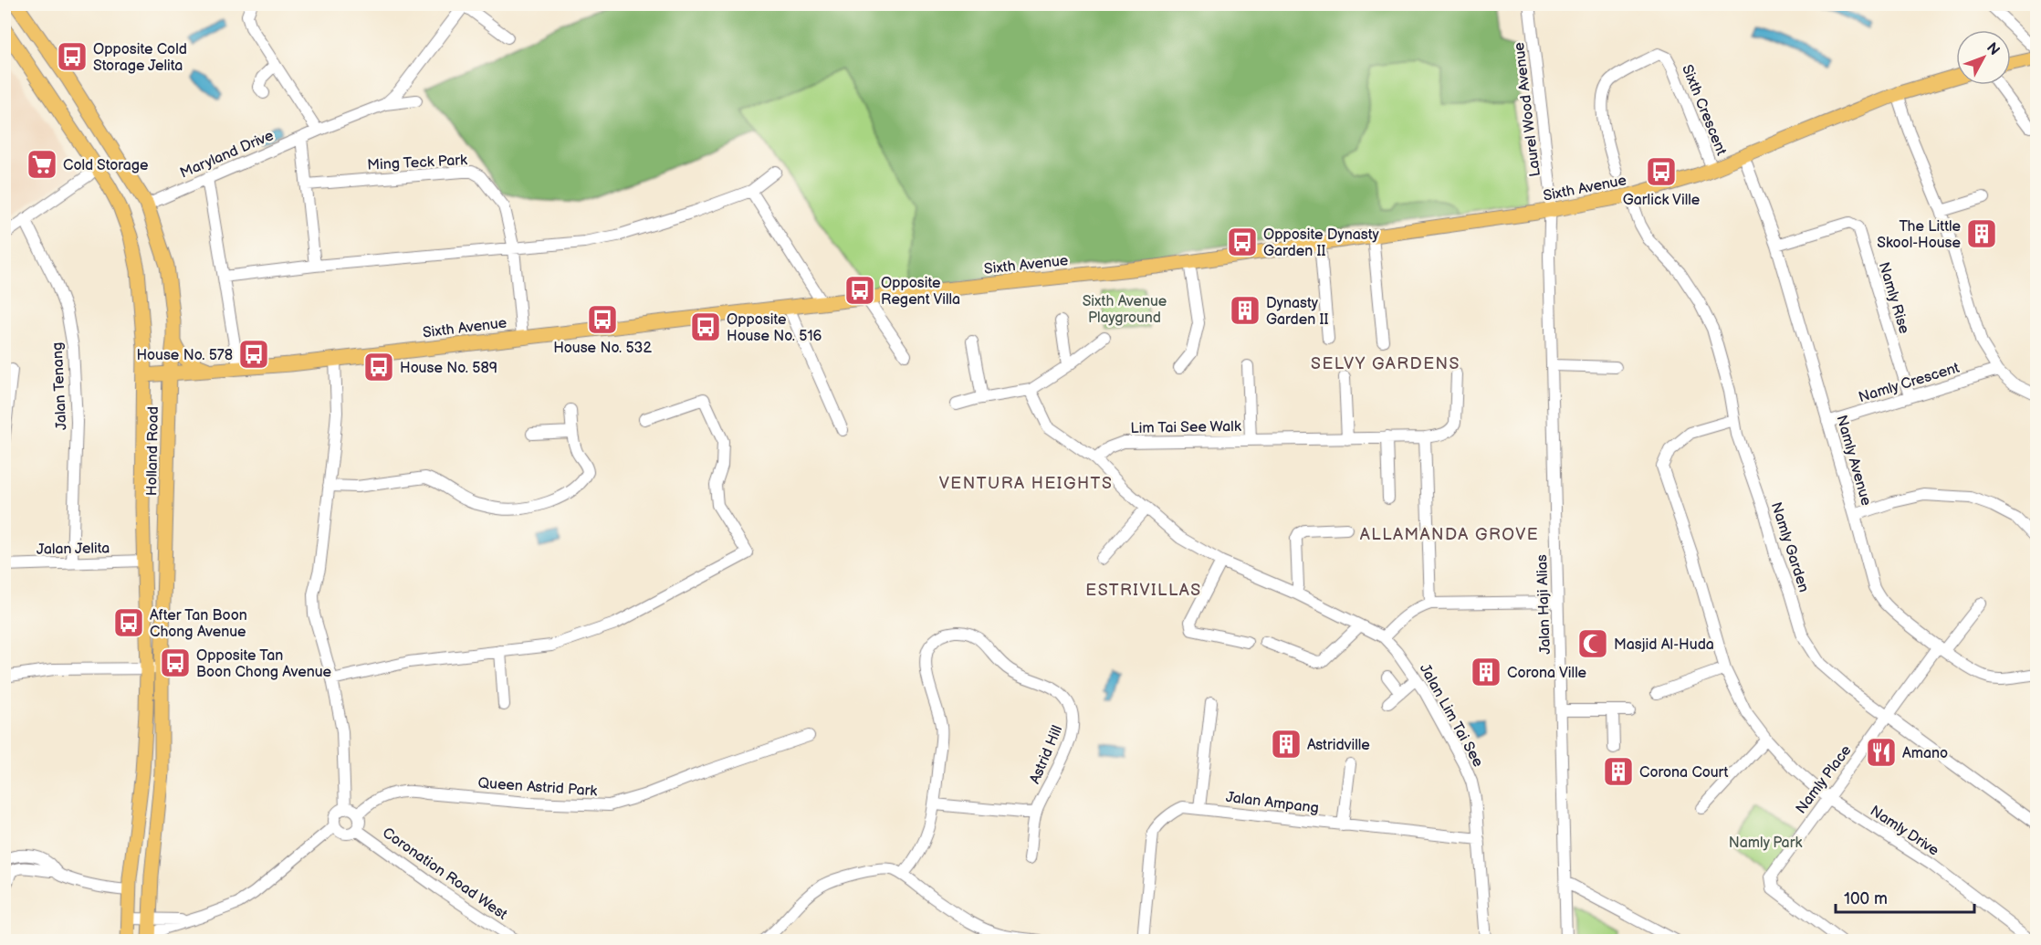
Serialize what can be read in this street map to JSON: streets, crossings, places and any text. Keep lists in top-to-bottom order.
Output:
{
  "streets": {
    "main road": ["Sixth Avenue", "Holland Road"],
    "street": [
      "Laurel Wood Avenue",
      "Sixth Crescent",
      "Maryland Drive",
      "Ming Teck Park",
      "Namly Rise",
      "Namly Crescent",
      "Jalan Tenang",
      "Lim Tai See Walk",
      "Namly Avenue",
      "Namly Garden",
      "Jalan Jelita",
      "Jalan Haji Alias",
      "Jalan Lim Tai See",
      "Astrid Hill",
      "Namly Place",
      "Queen Astrid Park",
      "Jalan Ampang",
      "Namly Drive",
      "Coronation Road West"
    ]
  },
  "crossings": [
    ["Laurel Wood Avenue", "Sixth Avenue"],
    ["Laurel Wood Avenue", "Jalan Haji Alias"],
    ["Sixth Crescent", "Sixth Avenue"],
    ["Maryland Drive", "Holland Road"],
    ["Ming Teck Park", "Sixth Avenue"],
    ["Sixth Avenue", "Holland Road"],
    ["Sixth Avenue", "Namly Avenue"],
    ["Sixth Avenue", "Namly Garden"],
    ["Sixth Avenue", "Jalan Haji Alias"],
    ["Namly Rise", "Namly Crescent"],
    ["Namly Rise", "Namly Avenue"],
    ["Namly Crescent", "Namly Avenue"],
    ["Jalan Tenang", "Jalan Jelita"],
    ["Lim Tai See Walk", "Jalan Lim Tai See"],
    ["Holland Road", "Jalan Jelita"],
    ["Namly Avenue", "Namly Place"],
    ["Namly Garden", "Namly Place"],
    ["Namly Garden", "Namly Drive"],
    ["Jalan Lim Tai See", "Jalan Ampang"],
    ["Namly Place", "Namly Drive"],
    ["Queen Astrid Park", "Coronation Road West"]
  ],
  "districts": [
    "SELVY GARDENS",
    "VENTURA HEIGHTS",
    "ALLAMANDA GROVE",
    "ESTRIVILLAS"
  ],
  "parks": ["Sixth Avenue Playground", "Namly Park"],
  "places": {
    "bus stop": [
      "Opposite Cold Storage Jelita",
      "Garlick Ville",
      "Opposite Dynasty Garden II",
      "Opposite Regent Villa",
      "House No. 532",
      "Opposite House No. 516",
      "House No. 578",
      "House No. 589",
      "After Tan Boon Chong Avenue",
      "Opposite Tan Boon Chong Avenue"
    ],
    "supermarket": ["Cold Storage"],
    "building": [
      "The Little Skool-House",
      "Dynasty Garden II",
      "Corona Ville",
      "Astridville",
      "Corona Court"
    ],
    "mosque": ["Masjid Al-Huda"],
    "restaurant": ["Amano"]
  },
  "scale_bar": "100 m",
  "north": "top right"
}
